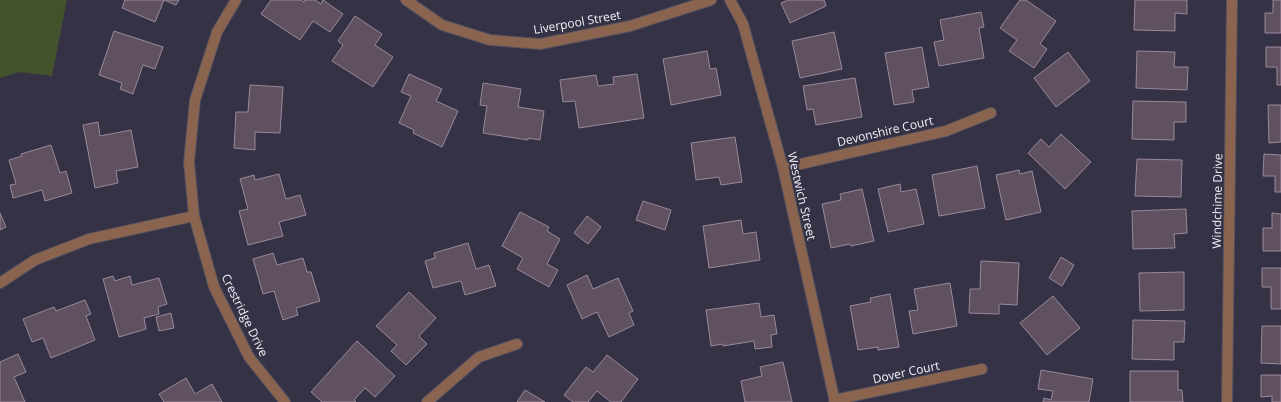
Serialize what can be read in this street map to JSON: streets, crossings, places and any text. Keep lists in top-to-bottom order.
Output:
{
  "streets": {
    "street": [
      "Liverpool Street",
      "Devonshire Court",
      "Westwich Street",
      "Windchime Drive",
      "Crestridge Drive",
      "Dover Court"
    ]
  },
  "crossings": [
    ["Devonshire Court", "Westwich Street"],
    ["Westwich Street", "Dover Court"]
  ]
}
